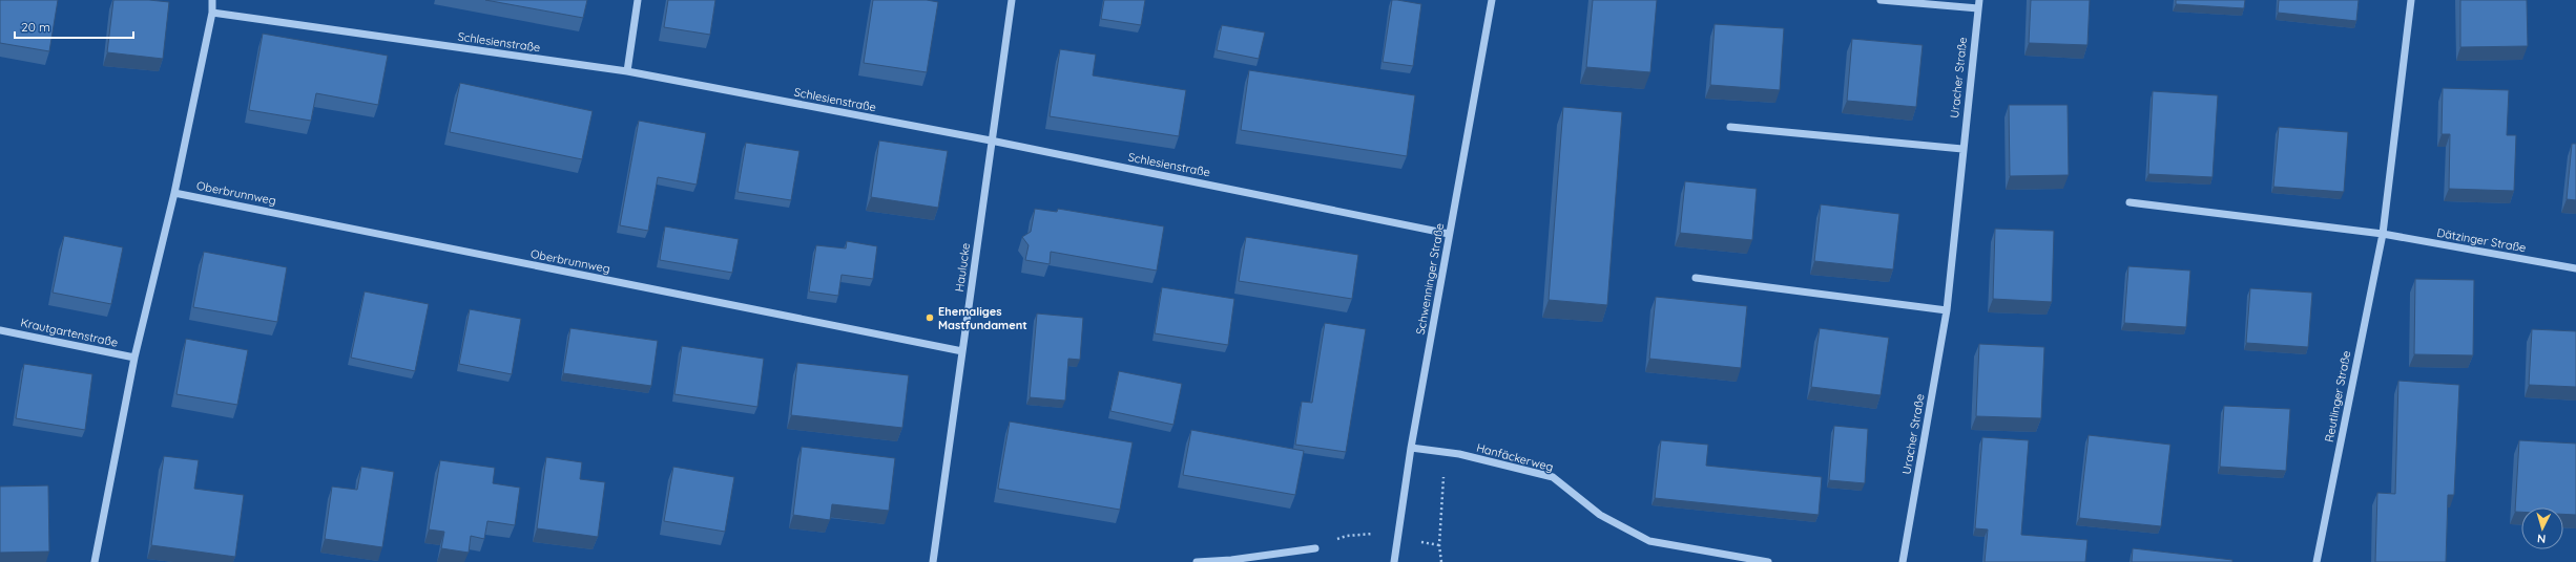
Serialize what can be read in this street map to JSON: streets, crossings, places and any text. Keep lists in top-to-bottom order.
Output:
{
  "streets": {
    "street": [
      "Schlesienstraße",
      "Uracher Straße",
      "Oberbrunnweg",
      "Dätzinger Straße",
      "Haulucke",
      "Schwenninger Straße",
      "Krautgartenstraße",
      "Reutlinger Straße",
      "Hanfäckerweg"
    ]
  },
  "crossings": [
    ["Schlesienstraße", "Haulucke"],
    ["Schlesienstraße", "Schwenninger Straße"],
    ["Oberbrunnweg", "Haulucke"],
    ["Dätzinger Straße", "Reutlinger Straße"],
    ["Schwenninger Straße", "Hanfäckerweg"]
  ],
  "places": ["Ehemaliges Mastfundament"],
  "scale_bar": "20 m",
  "north": "bottom"
}
